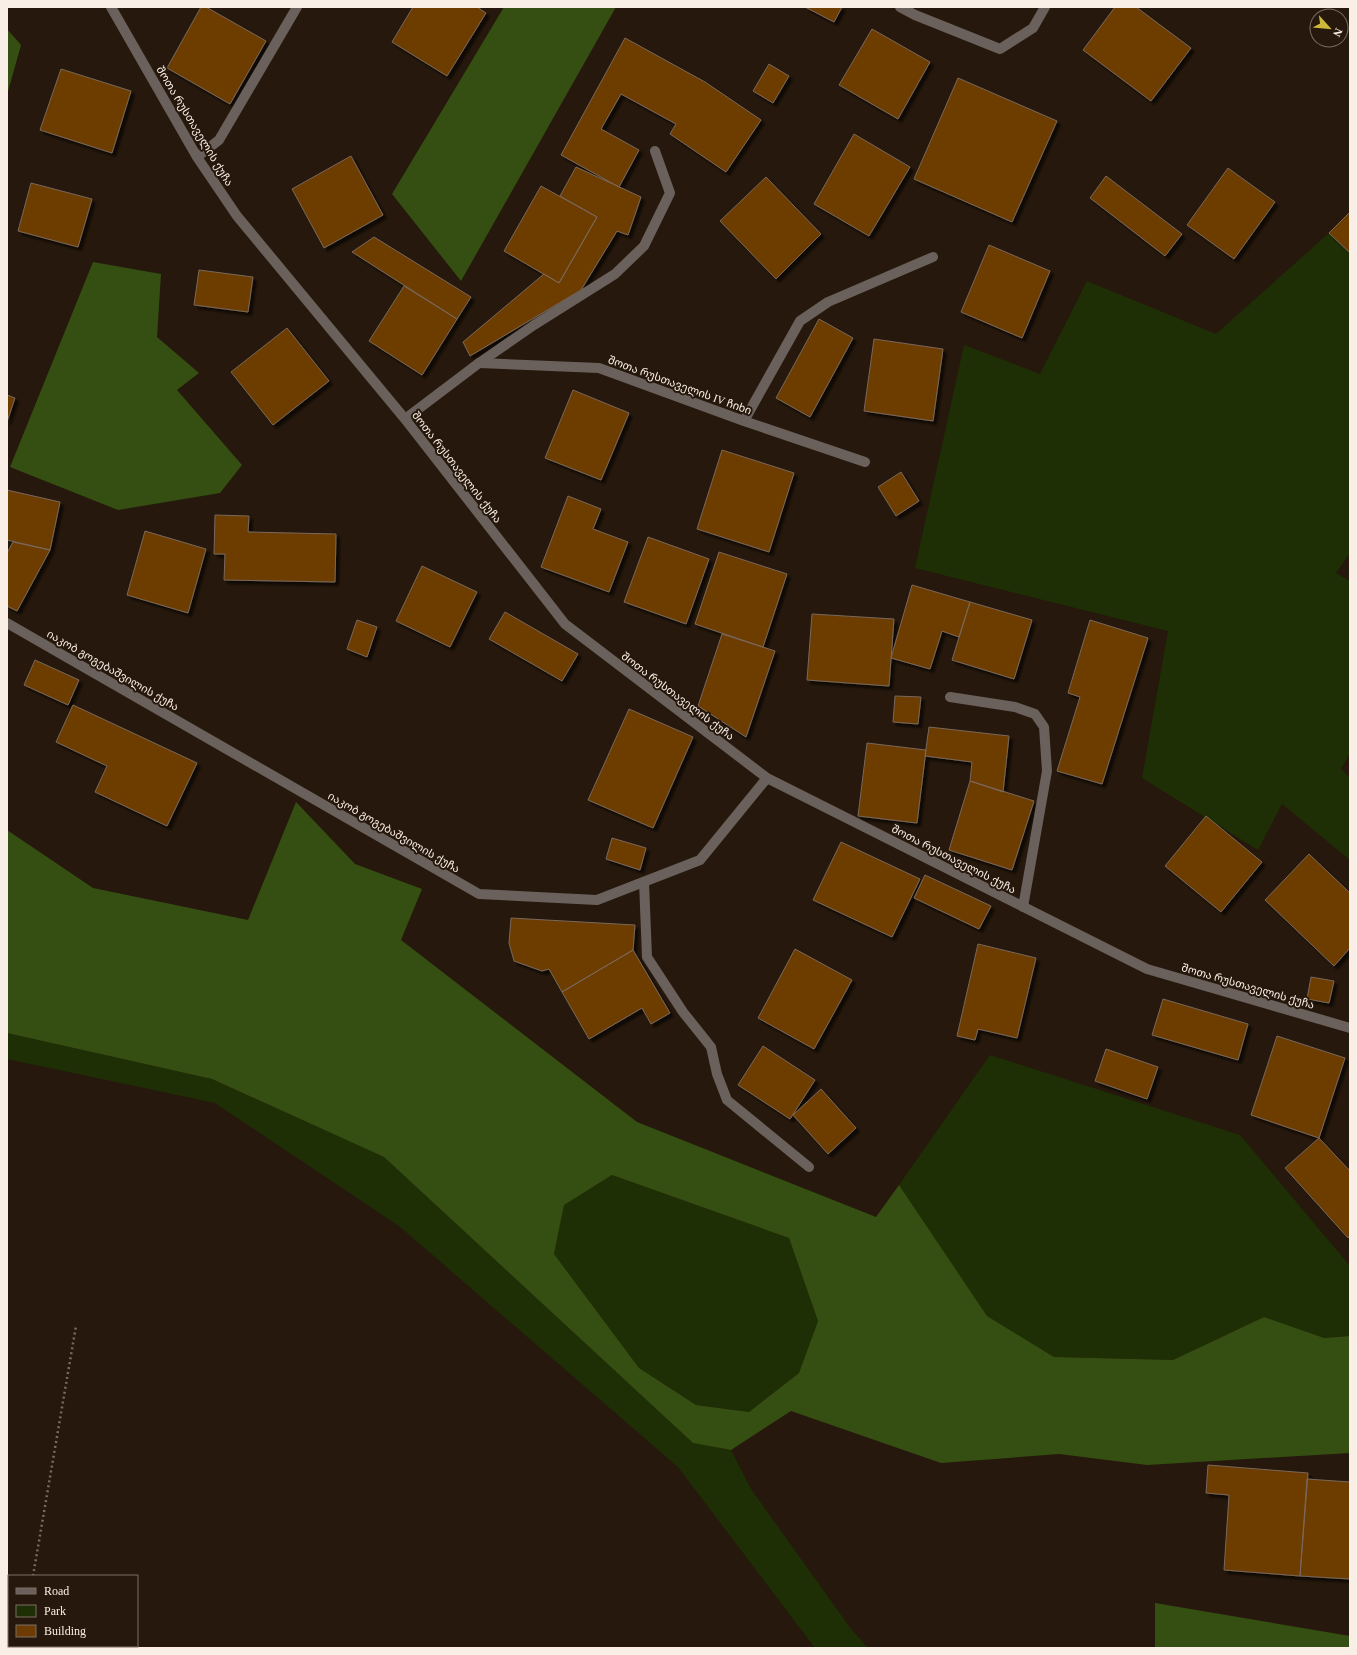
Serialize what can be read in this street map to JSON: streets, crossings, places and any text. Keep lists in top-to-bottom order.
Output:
{
  "streets": {
    "street": ["შოთა რუსთაველის ქუჩა", "შოთა რუსთაველის IV ჩიხი", "იაკობ გოგებაშვილის ქუჩა"]
  },
  "crossings": [
    ["შოთა რუსთაველის ქუჩა", "იაკობ გოგებაშვილის ქუჩა"]
  ],
  "legend": ["Road", "Park", "Building"],
  "north": "bottom right"
}
